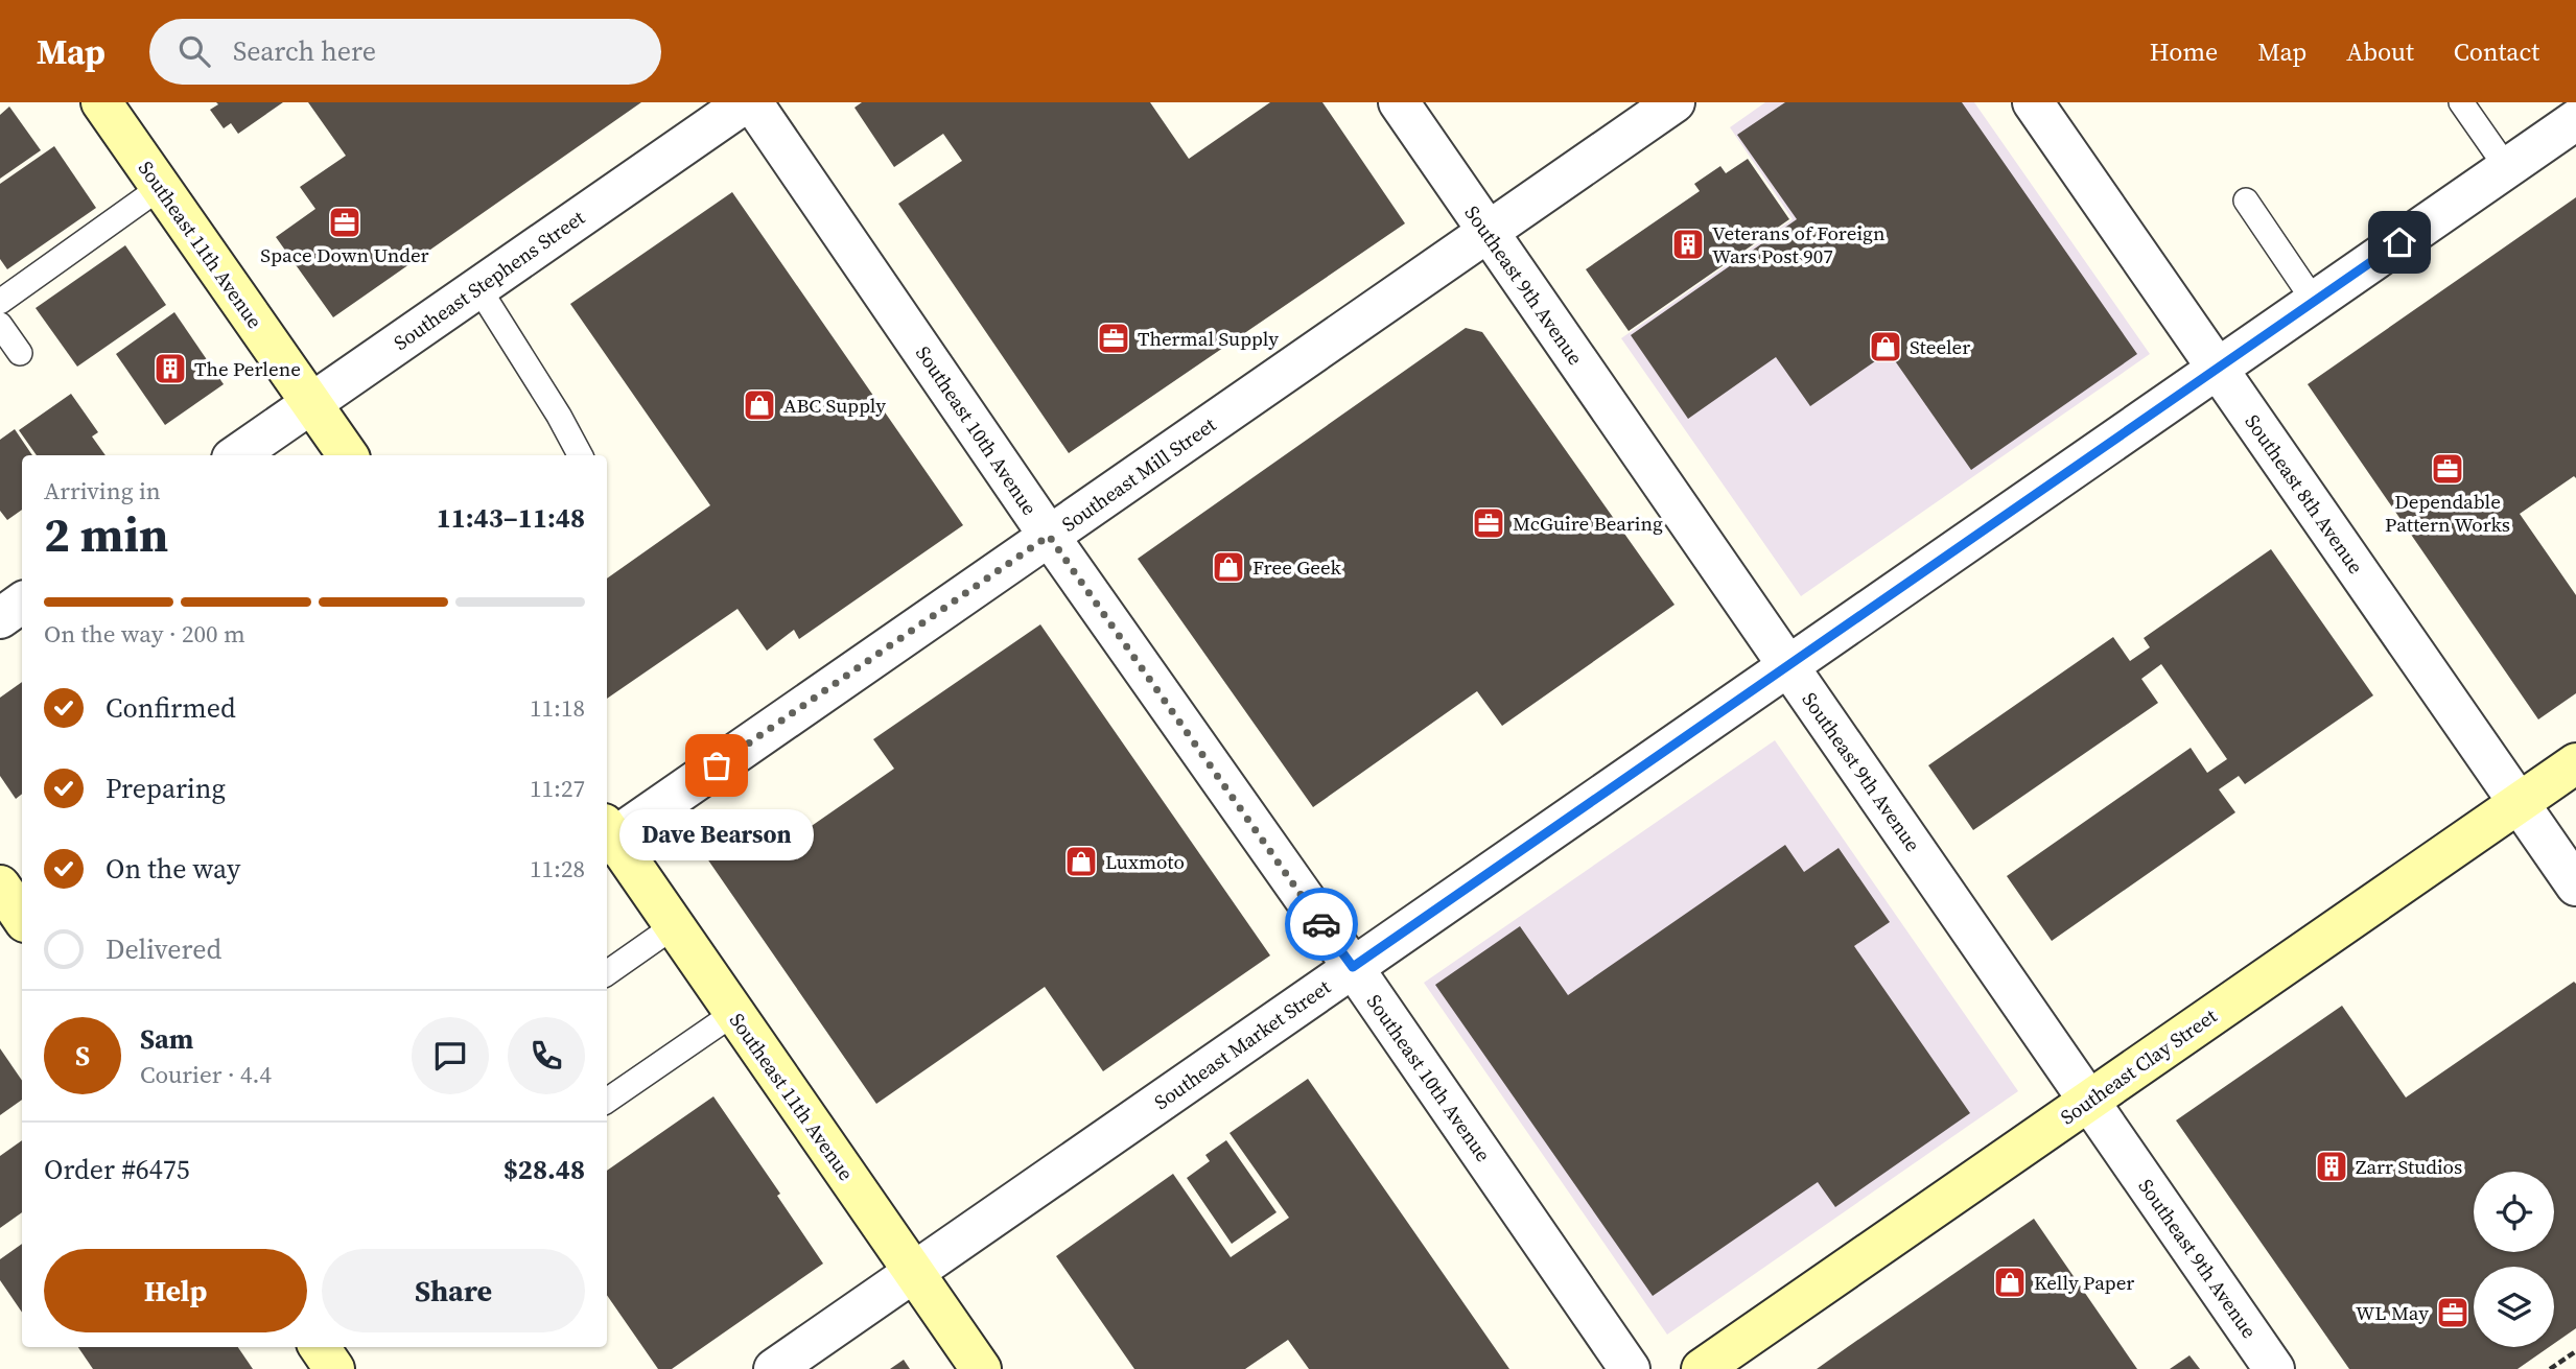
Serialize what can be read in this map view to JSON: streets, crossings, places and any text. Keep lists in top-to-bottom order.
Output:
{
  "streets": {
    "main road": ["Southeast 11th Avenue", "Southeast Clay Street"],
    "street": [
      "Southeast Stephens Street",
      "Southeast 9th Avenue",
      "Southeast 10th Avenue",
      "Southeast Mill Street",
      "Southeast 8th Avenue",
      "Southeast Market Street"
    ]
  },
  "crossings": [
    ["Southeast 11th Avenue", "Southeast Stephens Street"],
    ["Southeast 11th Avenue", "Southeast Mill Street"],
    ["Southeast 11th Avenue", "Southeast Market Street"],
    ["Southeast 9th Avenue", "Southeast Mill Street"],
    ["Southeast 9th Avenue", "Southeast Market Street"],
    ["Southeast 9th Avenue", "Southeast Clay Street"],
    ["Southeast 10th Avenue", "Southeast Mill Street"],
    ["Southeast 10th Avenue", "Southeast Market Street"],
    ["Southeast 8th Avenue", "Southeast Market Street"],
    ["Southeast 8th Avenue", "Southeast Clay Street"]
  ],
  "places": {
    "office": [
      "Space Down Under",
      "Thermal Supply",
      "Dependable Pattern Works",
      "McGuire Bearing",
      "WL May"
    ],
    "building": ["Veterans of Foreign Wars Post 907", "The Perlene", "Zarr Studios"],
    "shop": [
      "Steeler",
      "ABC Supply",
      "Free Geek",
      "Luxmoto",
      "Kelly Paper"
    ],
    "other": ["Dave Bearson"]
  },
  "page": {
    "header": "Map",
    "search": "Search here",
    "nav": [
      "Home",
      "Map",
      "About",
      "Contact"
    ],
    "heading": ["2 min", "Arriving in", "11:43–11:48"],
    "panel": [
      "Sam",
      "Courier · 4.4",
      "Order #6475",
      "$28.48"
    ],
    "bar": "On the way · 200 m",
    "list": [
      ["Confirmed", "11:18"],
      ["Preparing", "11:27"],
      ["On the way", "11:28"],
      "Delivered"
    ],
    "bubble": "Dave Bearson",
    "round": "S",
    "buttons": ["Help", "Share"]
  }
}
